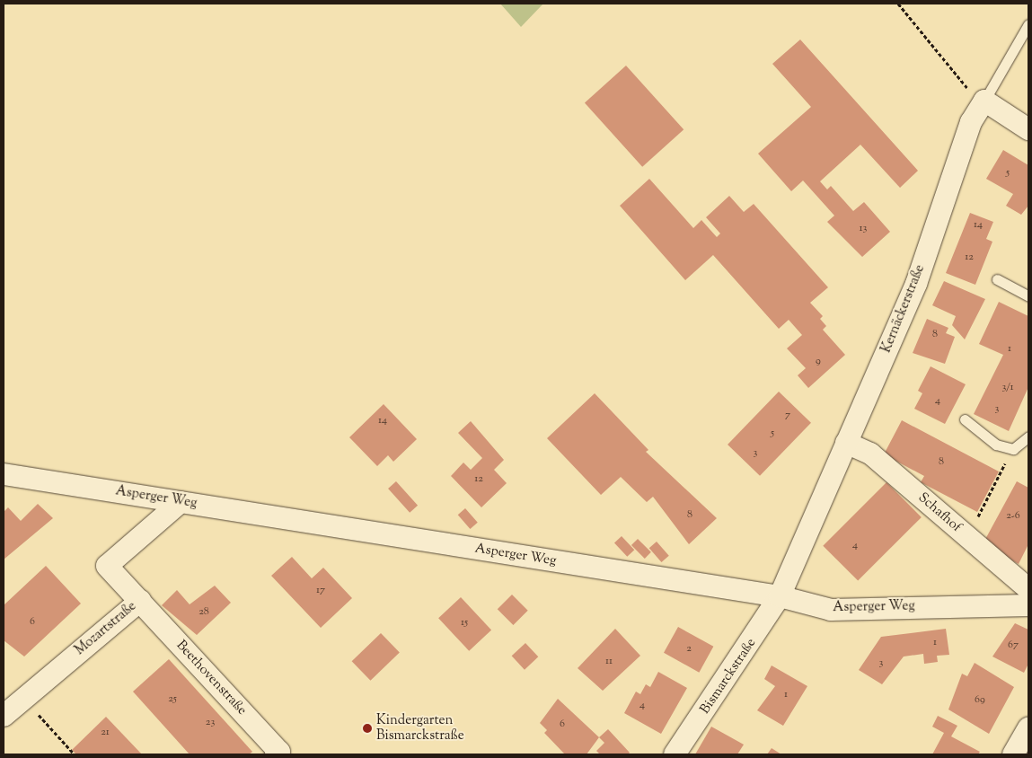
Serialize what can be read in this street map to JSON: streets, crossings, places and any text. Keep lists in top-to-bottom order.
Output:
{
  "streets": {
    "street": [
      "Kernäckerstraße",
      "Asperger Weg",
      "Schafhof",
      "Mozartstraße",
      "Bismarckstraße",
      "Beethovenstraße"
    ]
  },
  "crossings": [
    ["Kernäckerstraße", "Asperger Weg"],
    ["Kernäckerstraße", "Schafhof"],
    ["Kernäckerstraße", "Bismarckstraße"],
    ["Asperger Weg", "Mozartstraße"],
    ["Asperger Weg", "Bismarckstraße"],
    ["Mozartstraße", "Beethovenstraße"]
  ],
  "places": ["Kindergarten Bismarckstraße"],
  "house_numbers": [
    "5",
    "14",
    "13",
    "12",
    "8",
    "1",
    "9",
    "3/1",
    "4",
    "3",
    "7",
    "14",
    "5",
    "3",
    "8",
    "12",
    "8",
    "2-6",
    "4",
    "17",
    "28",
    "6",
    "15",
    "1",
    "67",
    "2",
    "11",
    "3",
    "1",
    "25",
    "69",
    "4",
    "23",
    "6",
    "21"
  ]
}
